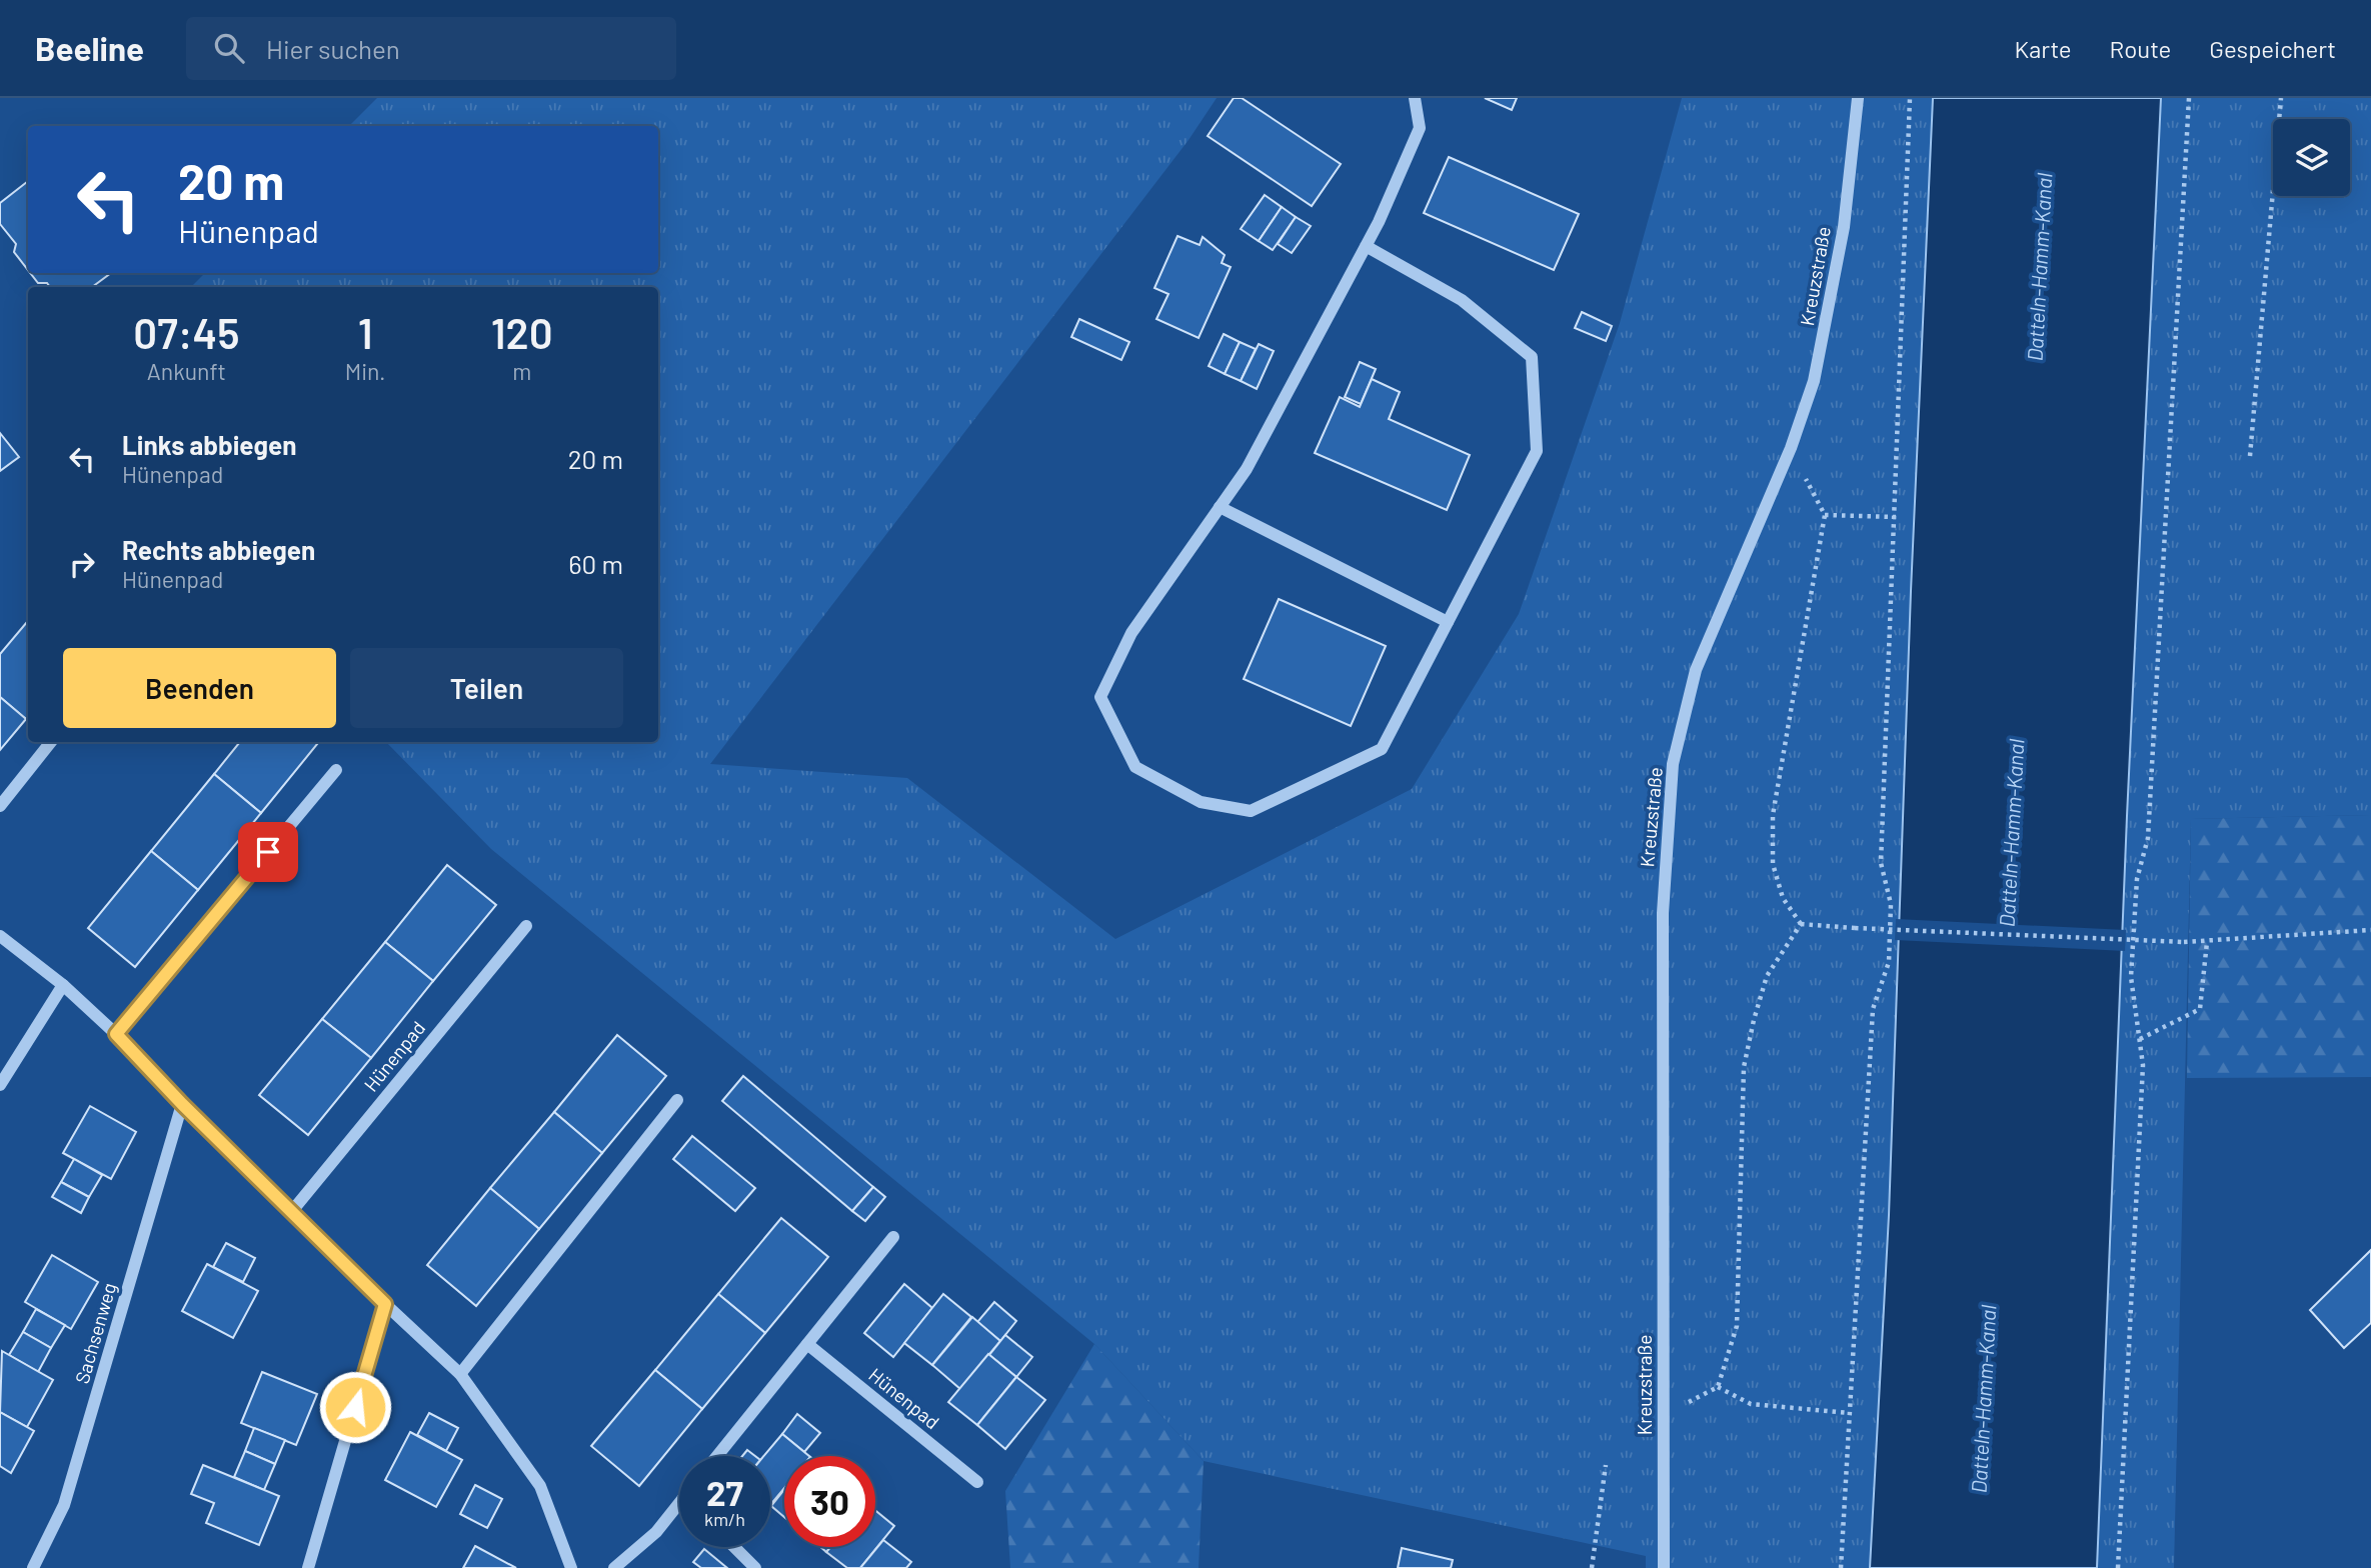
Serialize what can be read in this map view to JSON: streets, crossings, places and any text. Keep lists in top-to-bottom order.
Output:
{
  "streets": {
    "street": ["Kreuzstraße", "Hünenpad", "Sachsenweg"]
  },
  "water": ["Datteln-Hamm-Kanal"],
  "page": {
    "header": "Beeline",
    "search": "Hier suchen",
    "nav": ["Karte", "Route", "Gespeichert"],
    "turn": ["20 m", "Hünenpad"],
    "eta": [
      "07:45",
      "Ankunft",
      "1",
      "Min.",
      "120",
      "m"
    ],
    "list": [
      {
        "name": "Links abbiegen",
        "note": "Hünenpad",
        "value": "20 m"
      },
      {
        "name": "Rechts abbiegen",
        "note": "Hünenpad",
        "value": "60 m"
      }
    ],
    "buttons": ["Beenden", "Teilen"],
    "speed": "27 km/h",
    "limit": "30"
  }
}
